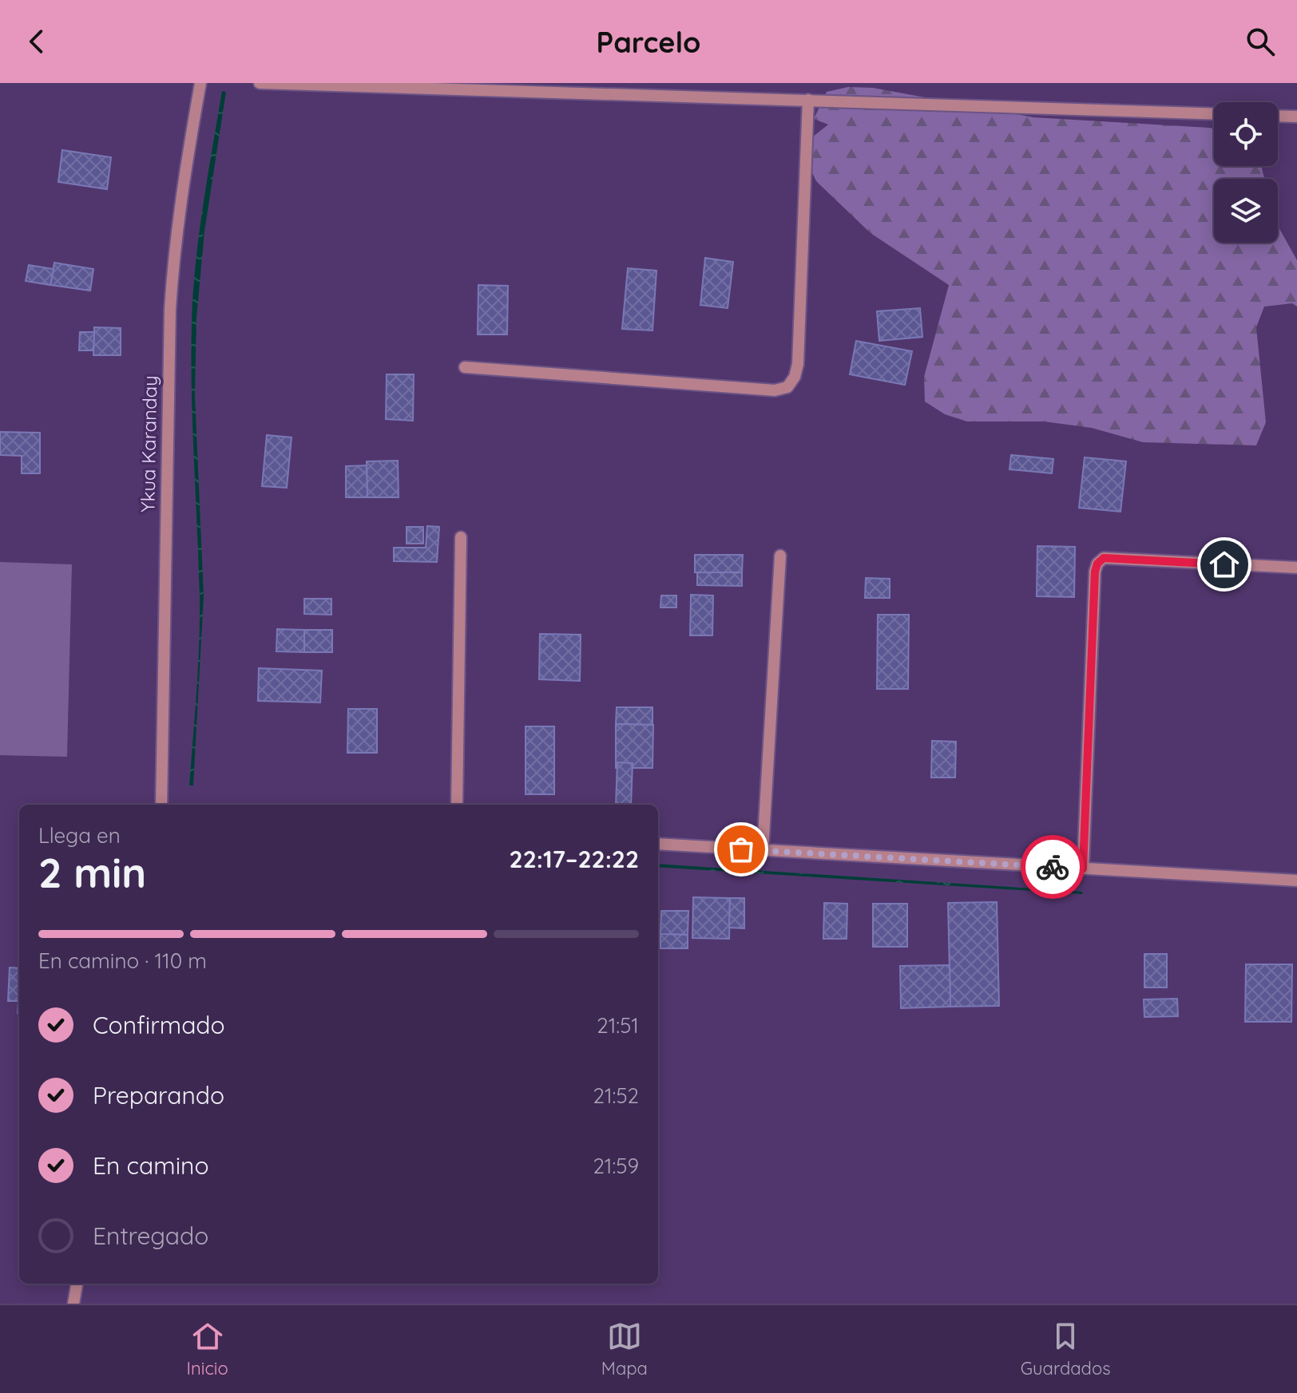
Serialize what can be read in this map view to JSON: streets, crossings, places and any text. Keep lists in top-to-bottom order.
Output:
{
  "streets": {
    "street": ["Ykua Karanday"]
  },
  "page": {
    "header": "Parcelo",
    "heading": ["2 min", "Llega en", "22:17–22:22"],
    "bar": "En camino · 110 m",
    "list": [
      ["Confirmado", "21:51"],
      ["Preparando", "21:52"],
      ["En camino", "21:59"],
      "Entregado"
    ],
    "tabs": ["Inicio", "Mapa", "Guardados"]
  }
}
